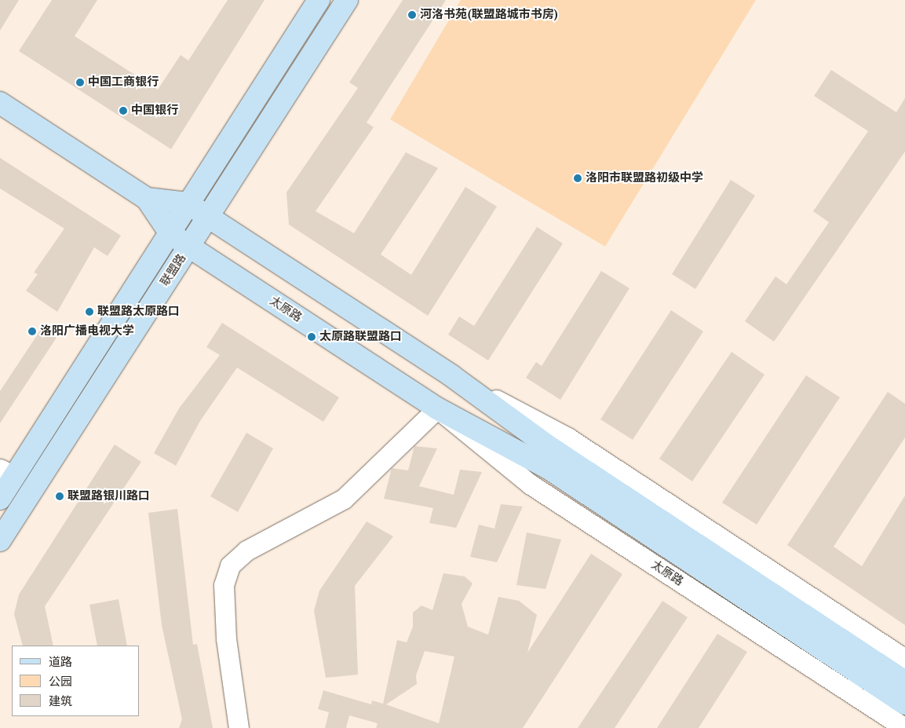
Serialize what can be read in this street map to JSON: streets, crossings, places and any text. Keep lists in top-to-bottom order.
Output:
{
  "streets": {
    "main road": ["联盟路", "太原路"]
  },
  "crossings": [
    ["联盟路", "太原路"]
  ],
  "places": [
    "河洛书苑(联盟路城市书房)",
    "中国工商银行",
    "中国银行",
    "洛阳市联盟路初级中学",
    "联盟路太原路口",
    "洛阳广播电视大学",
    "太原路联盟路口",
    "联盟路银川路口"
  ],
  "legend": ["道路", "公园", "建筑"]
}
